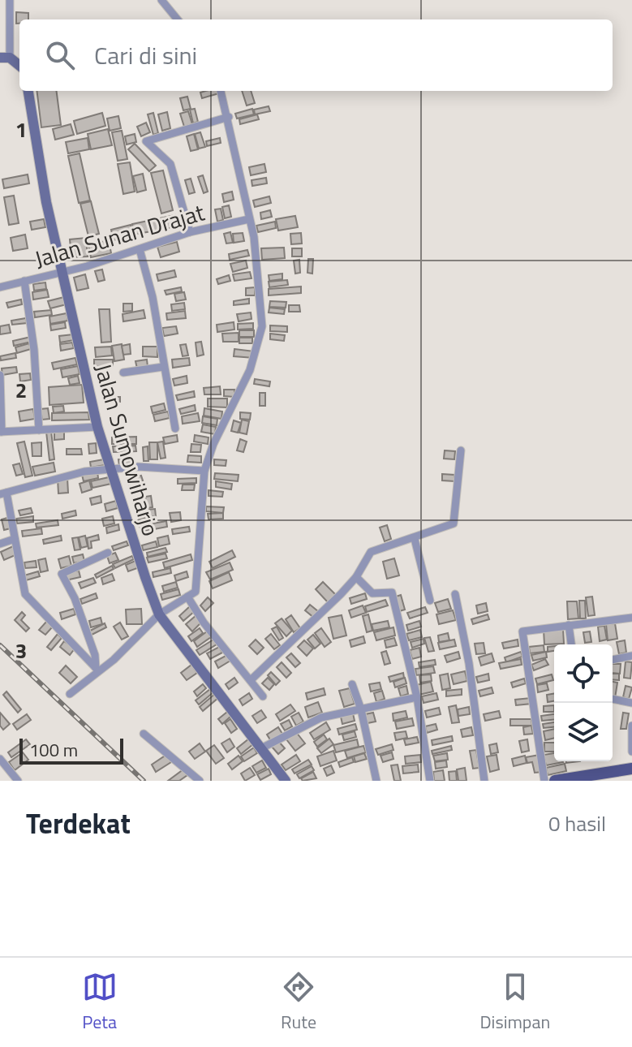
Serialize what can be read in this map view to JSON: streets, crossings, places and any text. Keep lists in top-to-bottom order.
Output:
{
  "streets": {
    "street": ["Jalan Sunan Drajat", "Jalan Sumowiharjo"]
  },
  "crossings": [
    ["Jalan Sunan Drajat", "Jalan Sumowiharjo"]
  ],
  "scale_bar": "100 m",
  "page": {
    "search": "Cari di sini",
    "scale": "100 m",
    "heading": ["Terdekat", "0 hasil"],
    "nav": ["Peta", "Rute", "Disimpan"]
  },
  "grid": {
    "rows": ["1", "2", "3"]
  }
}
